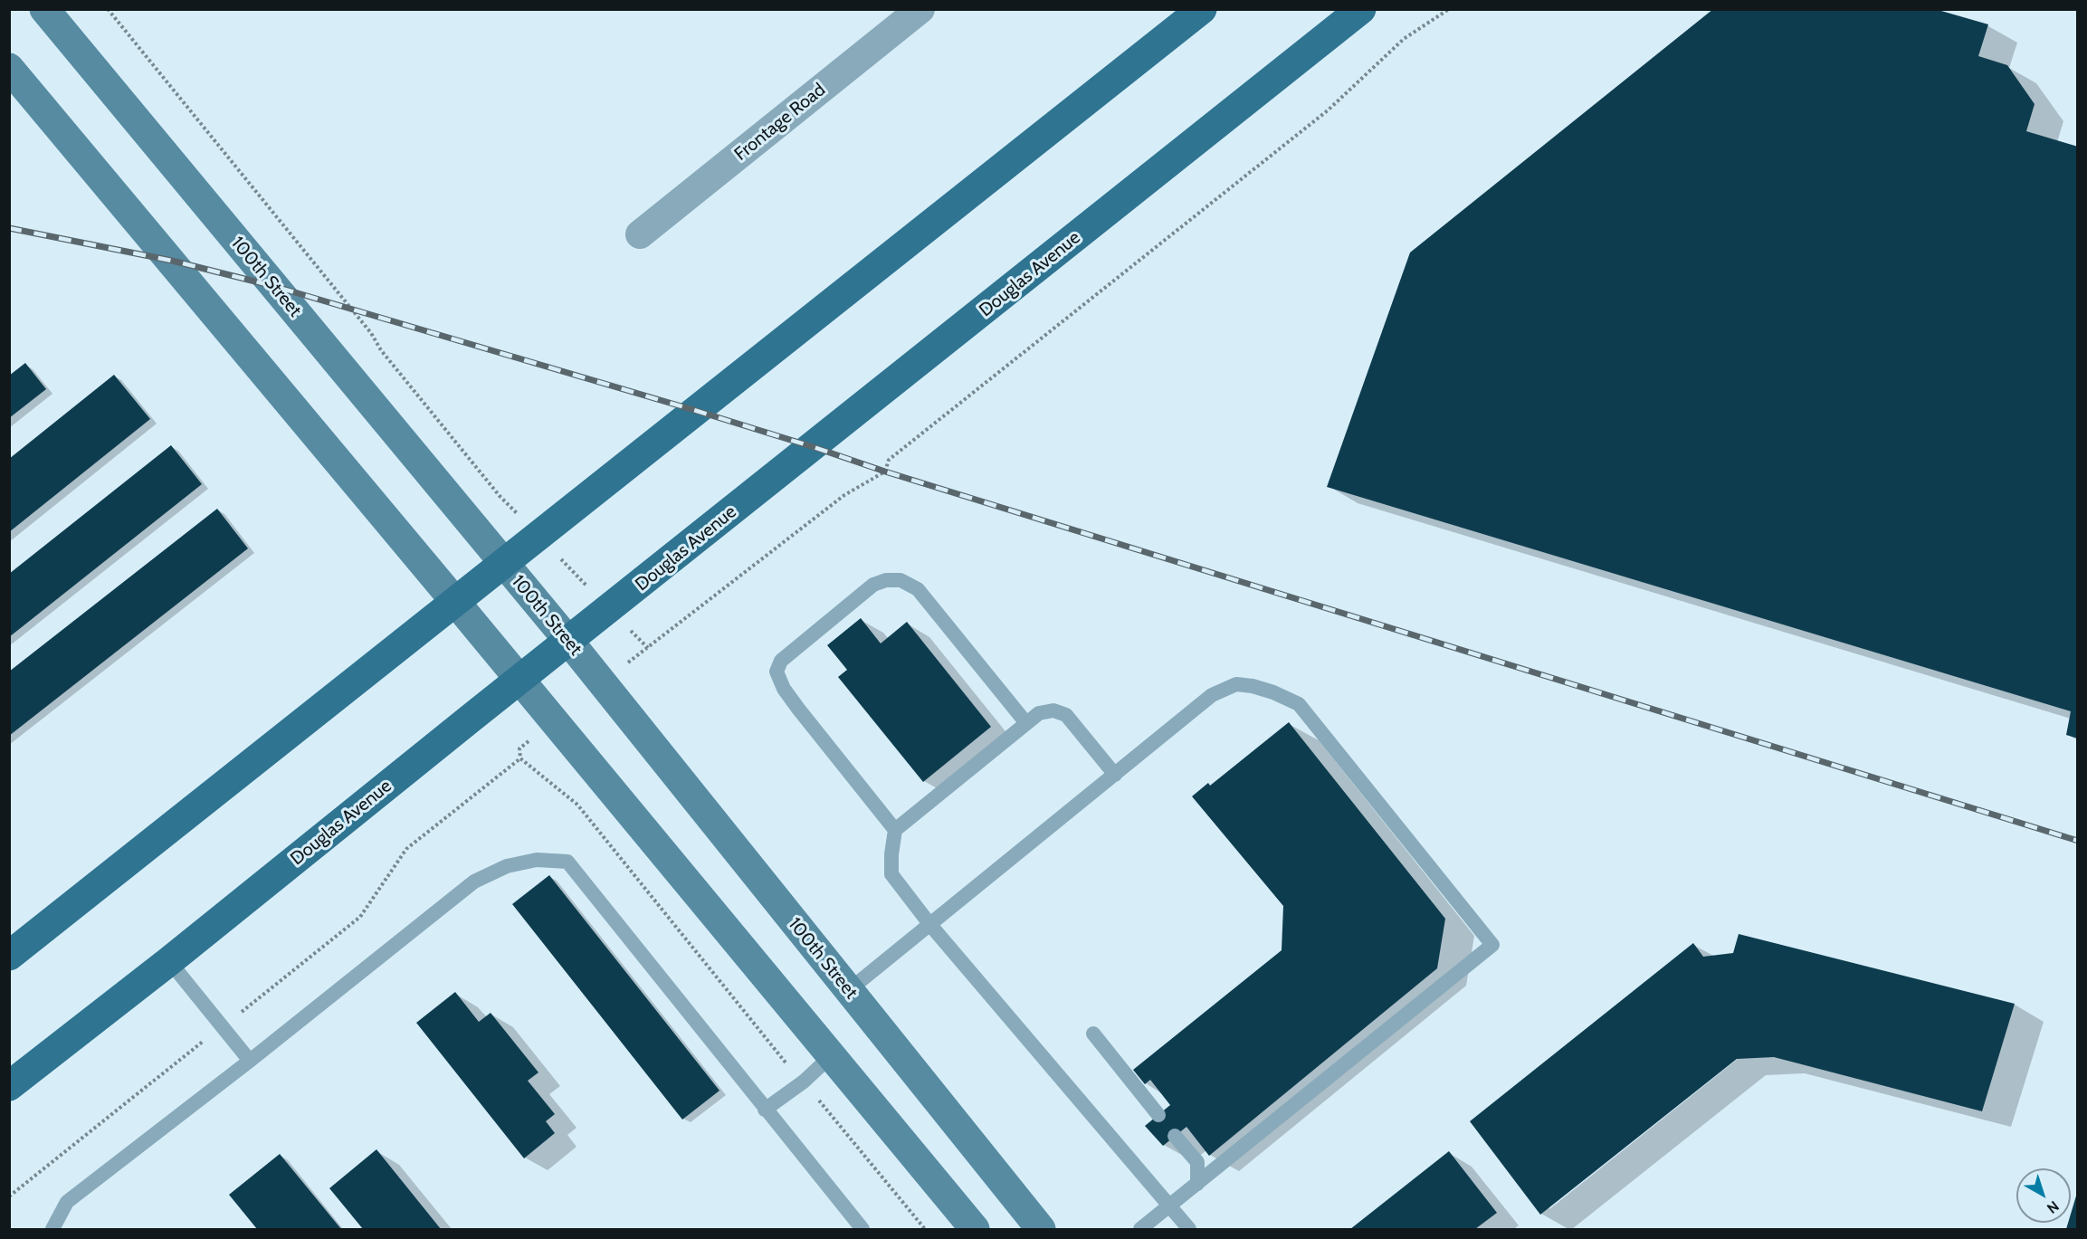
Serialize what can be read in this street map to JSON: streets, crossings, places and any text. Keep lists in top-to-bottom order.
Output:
{
  "streets": {
    "main road": ["Douglas Avenue", "100th Street"],
    "street": ["Frontage Road"]
  },
  "crossings": [
    ["Douglas Avenue", "100th Street"]
  ],
  "north": "bottom right"
}
